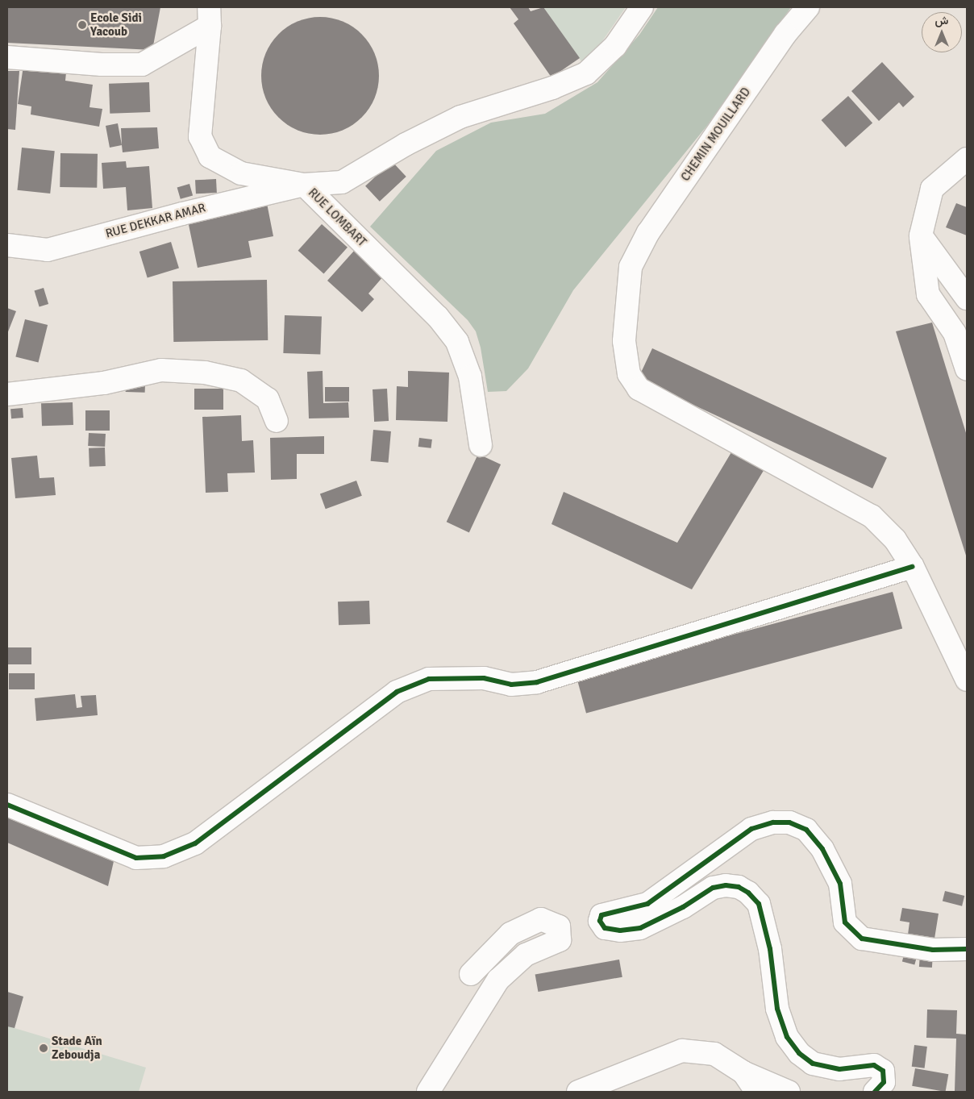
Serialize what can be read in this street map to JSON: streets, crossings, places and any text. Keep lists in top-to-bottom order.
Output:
{
  "streets": {
    "street": ["CHEMIN MOUILLARD", "RUE LOMBART", "RUE DEKKAR AMAR"]
  },
  "crossings": [
    ["RUE LOMBART", "RUE DEKKAR AMAR"]
  ],
  "places": ["Ecole Sidi Yacoub", "Stade Aïn Zeboudja"],
  "north": "top"
}
